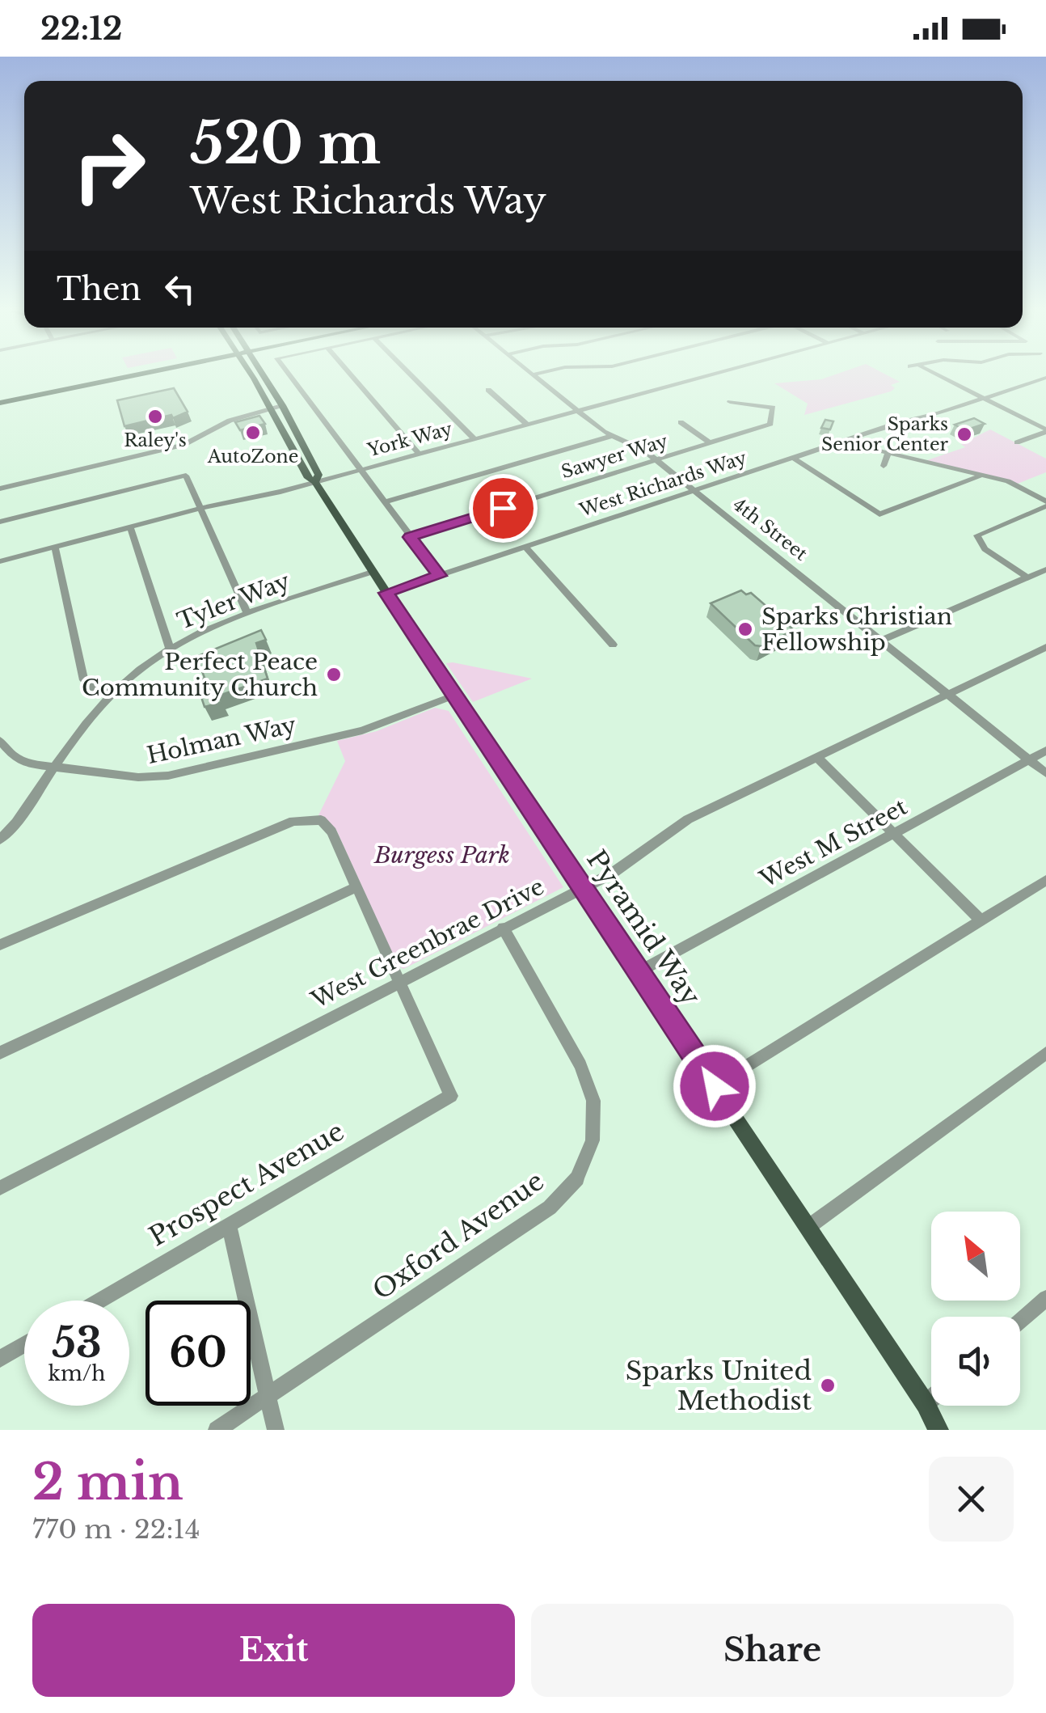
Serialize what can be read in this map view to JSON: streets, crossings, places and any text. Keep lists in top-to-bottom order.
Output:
{
  "streets": {
    "main road": ["Pyramid Way"],
    "street": [
      "York Way",
      "Sawyer Way",
      "West Richards Way",
      "4th Street",
      "Tyler Way",
      "Holman Way",
      "West M Street",
      "West Greenbrae Drive",
      "Prospect Avenue",
      "Oxford Avenue"
    ]
  },
  "crossings": [
    ["York Way", "4th Street"],
    ["York Way", "Pyramid Way"],
    ["Sawyer Way", "4th Street"],
    ["West Richards Way", "4th Street"],
    ["West Richards Way", "Pyramid Way"],
    ["4th Street", "West M Street"],
    ["4th Street", "West Greenbrae Drive"],
    ["Tyler Way", "Holman Way"],
    ["Tyler Way", "Pyramid Way"],
    ["Holman Way", "Pyramid Way"],
    ["West M Street", "Pyramid Way"],
    ["Pyramid Way", "West Greenbrae Drive"],
    ["West Greenbrae Drive", "Prospect Avenue"],
    ["West Greenbrae Drive", "Oxford Avenue"]
  ],
  "parks": ["Burgess Park"],
  "places": [
    "Raley's",
    "AutoZone",
    "Sparks Senior Center",
    "Sparks Christian Fellowship",
    "Perfect Peace Community Church",
    "Sparks United Methodist"
  ],
  "north": "top left",
  "page": {
    "status": "22:12",
    "turn": ["520 m", "West Richards Way"],
    "then": "Then",
    "speed": "53 km/h",
    "limit": "60",
    "heading": ["2 min", "770 m · 22:14"],
    "buttons": ["Exit", "Share"]
  }
}
